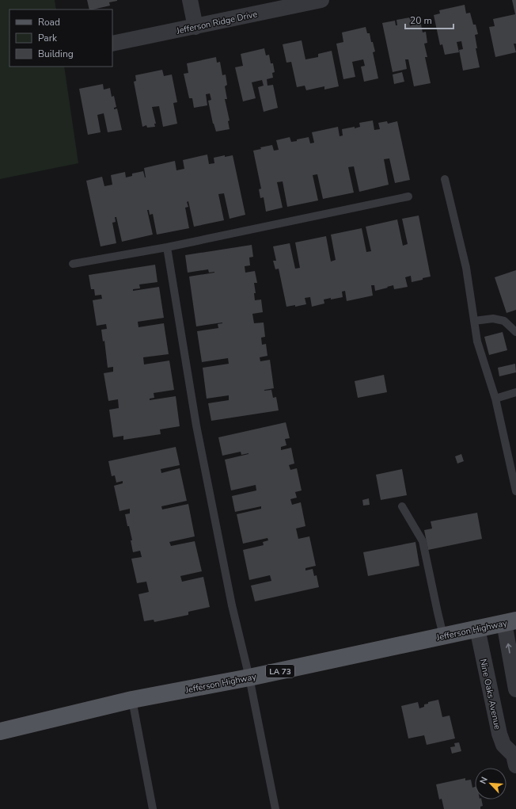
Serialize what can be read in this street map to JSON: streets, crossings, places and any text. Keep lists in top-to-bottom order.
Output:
{
  "streets": {
    "main road": ["Jefferson Highway", "LA 73"],
    "street": ["Jefferson Ridge Drive", "Nine Oaks Avenue"]
  },
  "crossings": [
    ["Jefferson Highway", "Nine Oaks Avenue"]
  ],
  "legend": ["Road", "Park", "Building"],
  "scale_bar": "20 m",
  "north": "top left"
}
